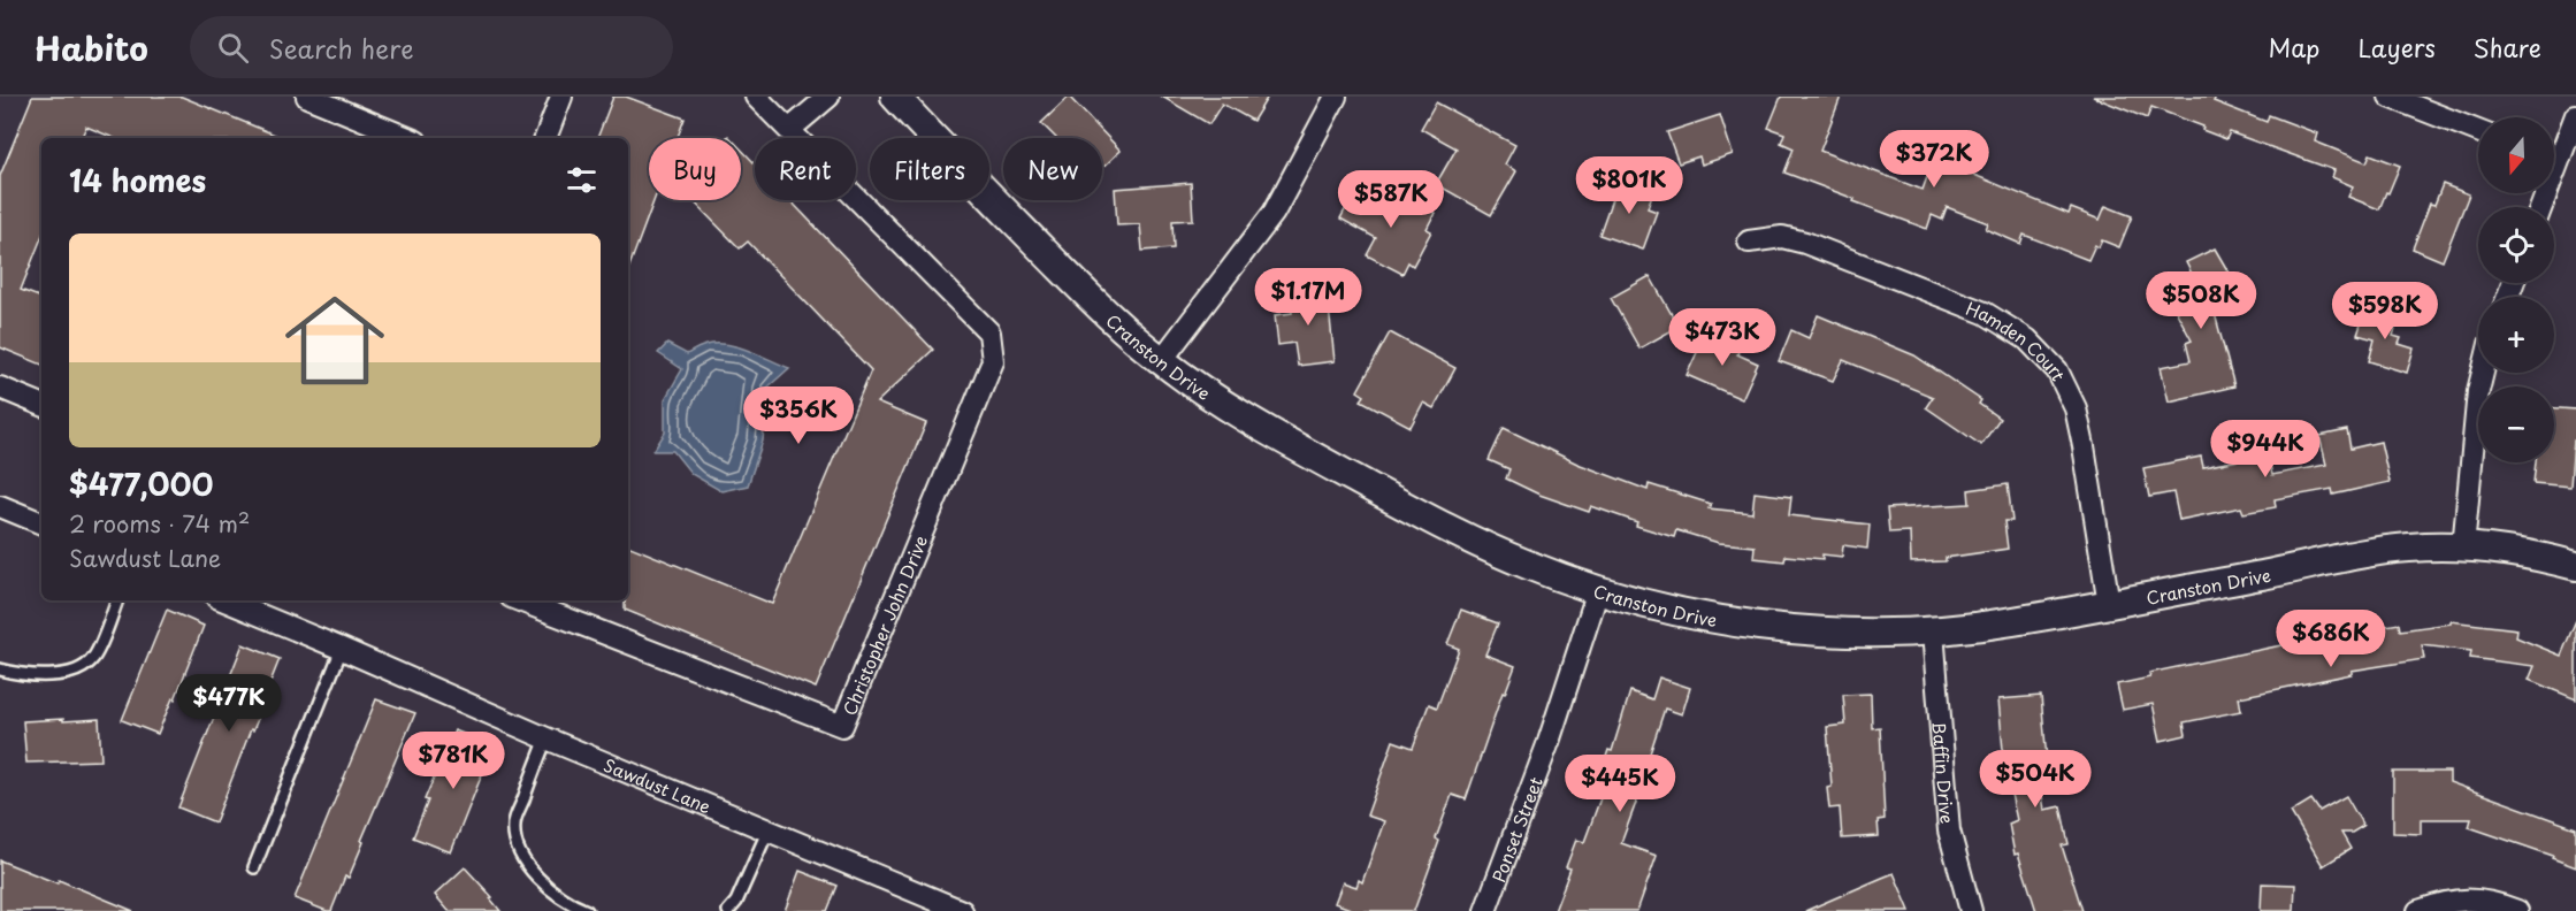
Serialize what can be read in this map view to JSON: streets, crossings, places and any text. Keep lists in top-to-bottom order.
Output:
{
  "streets": {
    "street": [
      "Hamden Court",
      "Cranston Drive",
      "Christopher John Drive",
      "Baffin Drive",
      "Sawdust Lane",
      "Ponset Street"
    ]
  },
  "crossings": [
    ["Hamden Court", "Cranston Drive"],
    ["Cranston Drive", "Baffin Drive"],
    ["Cranston Drive", "Ponset Street"]
  ],
  "north": "bottom",
  "page": {
    "header": "Habito",
    "search": "Search here",
    "nav": ["Map", "Layers", "Share"],
    "map_buttons": ["+", "−"],
    "price": [
      "$372K",
      "$801K",
      "$587K",
      "$1.17M",
      "$508K",
      "$598K",
      "$473K",
      "$356K",
      "$944K",
      "$686K",
      "$477K",
      "$781K",
      "$504K",
      "$445K"
    ],
    "chip": [
      "Buy",
      "Rent",
      "Filters",
      "New"
    ],
    "heading": "14 homes",
    "list": [
      {
        "name": "$477,000",
        "note": "2 rooms · 74 m² · Sawdust Lane"
      }
    ]
  }
}
